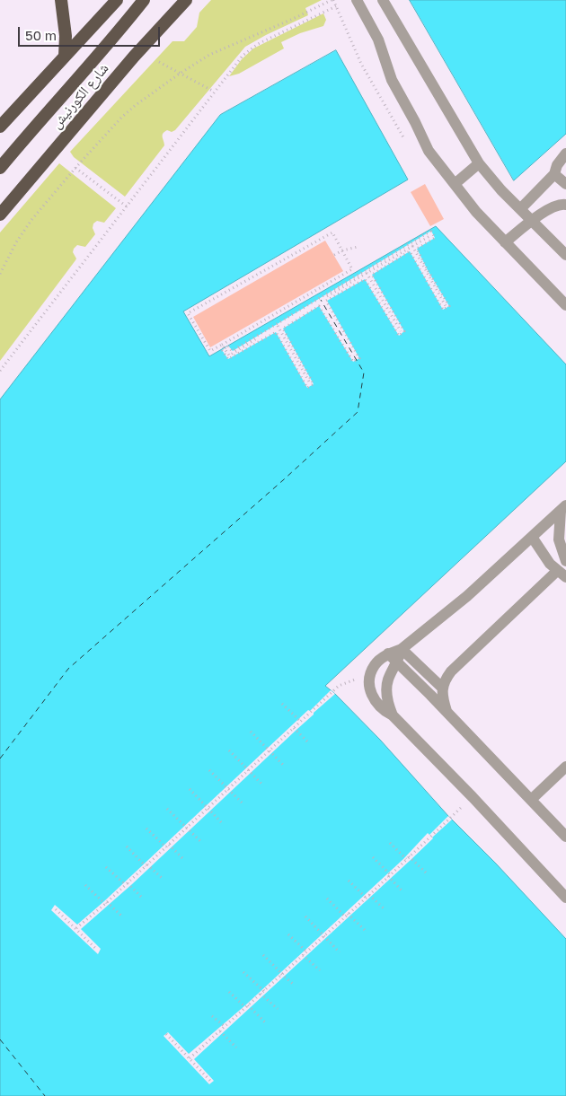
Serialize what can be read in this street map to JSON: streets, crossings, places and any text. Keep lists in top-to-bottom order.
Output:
{
  "streets": {
    "highway": ["شارع الكورنيش"]
  },
  "scale_bar": "50 m"
}
